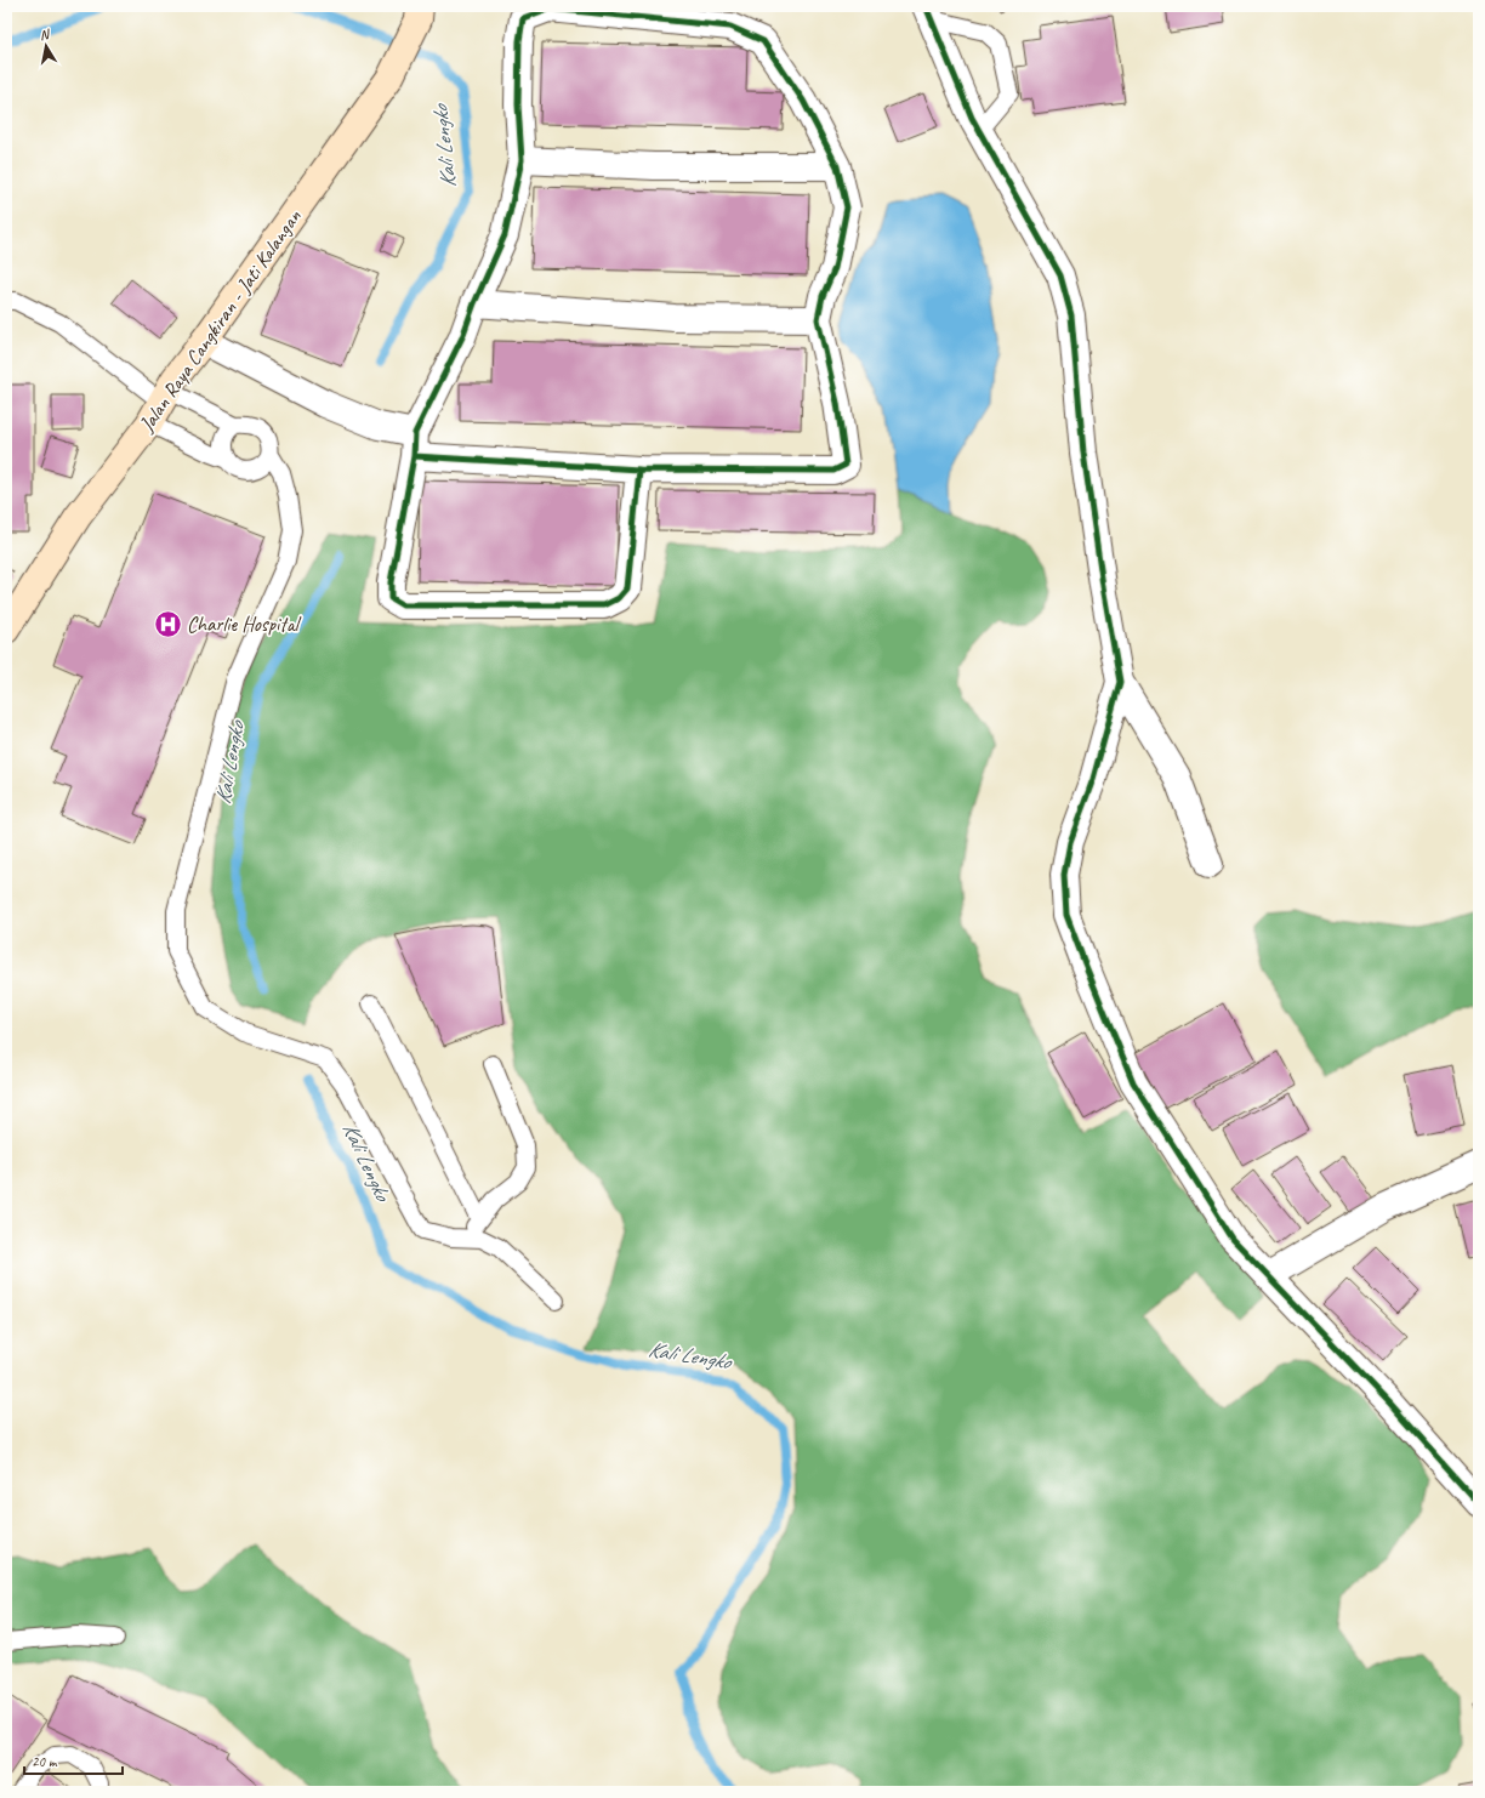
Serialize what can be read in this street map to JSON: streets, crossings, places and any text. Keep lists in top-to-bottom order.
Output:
{
  "streets": {
    "street": ["Jalan Raya Cangkiran - Jati Kalangan"]
  },
  "water": ["Kali Lengko"],
  "places": {
    "hospital": ["Charlie Hospital"]
  },
  "scale_bar": "20 m",
  "north": "top"
}
